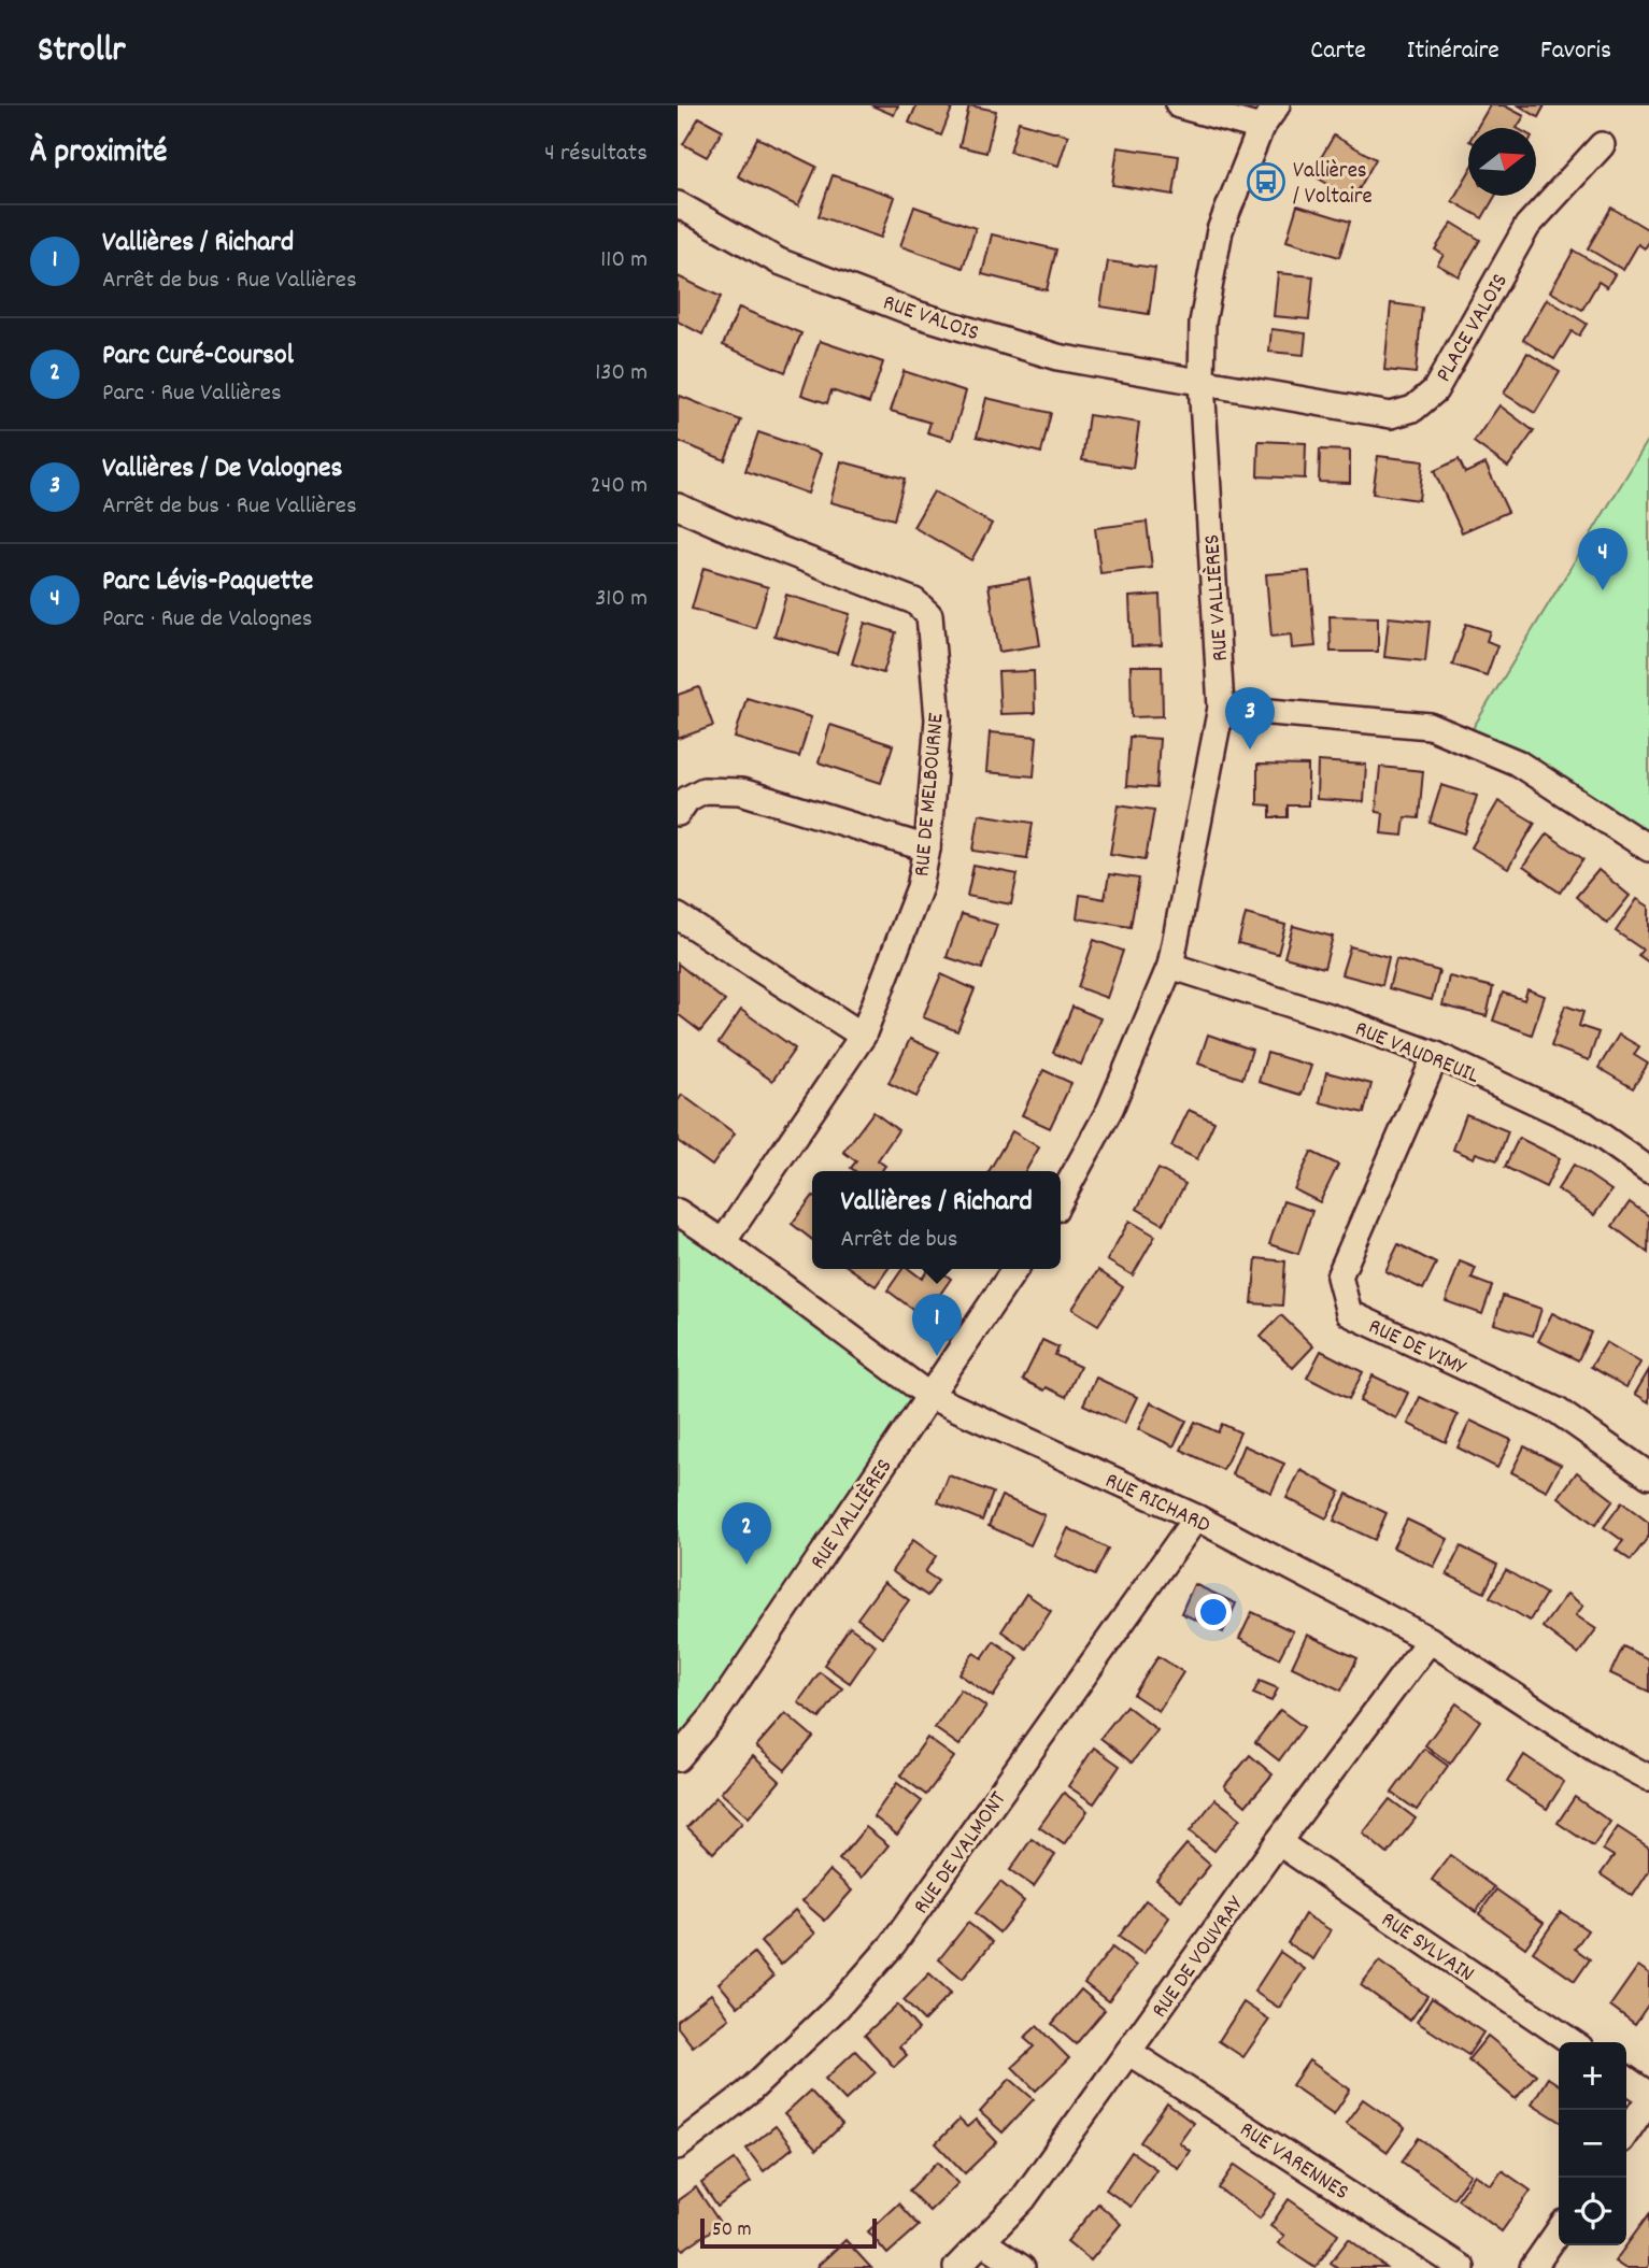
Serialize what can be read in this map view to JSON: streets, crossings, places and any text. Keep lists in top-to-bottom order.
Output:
{
  "streets": {
    "street": [
      "RUE VALOIS",
      "PLACE VALOIS",
      "RUE VALLIÈRES",
      "RUE DE MELBOURNE",
      "RUE VAUDREUIL",
      "RUE DE VIMY",
      "RUE RICHARD",
      "RUE DE VALMONT",
      "RUE SYLVAIN",
      "RUE DE VOUVRAY",
      "RUE VARENNES"
    ]
  },
  "crossings": [
    ["RUE VALOIS", "PLACE VALOIS"],
    ["RUE VALOIS", "RUE VALLIÈRES"],
    ["PLACE VALOIS", "RUE VALLIÈRES"],
    ["RUE VALLIÈRES", "RUE VAUDREUIL"],
    ["RUE VALLIÈRES", "RUE RICHARD"],
    ["RUE DE MELBOURNE", "RUE RICHARD"],
    ["RUE VAUDREUIL", "RUE DE VIMY"],
    ["RUE RICHARD", "RUE DE VALMONT"],
    ["RUE RICHARD", "RUE DE VOUVRAY"],
    ["RUE SYLVAIN", "RUE DE VOUVRAY"],
    ["RUE DE VOUVRAY", "RUE VARENNES"]
  ],
  "places": {
    "bus stop": ["Vallières / Voltaire"]
  },
  "scale_bar": "50 m",
  "north": "right",
  "page": {
    "header": "Strollr",
    "nav": ["Carte", "Itinéraire", "Favoris"],
    "heading": ["À proximité", "4 résultats"],
    "list": [
      {
        "mark": "1",
        "name": "Vallières / Richard",
        "note": "Arrêt de bus · Rue Vallières",
        "value": "110 m"
      },
      {
        "mark": "2",
        "name": "Parc Curé-Coursol",
        "note": "Parc · Rue Vallières",
        "value": "130 m"
      },
      {
        "mark": "3",
        "name": "Vallières / De Valognes",
        "note": "Arrêt de bus · Rue Vallières",
        "value": "240 m"
      },
      {
        "mark": "4",
        "name": "Parc Lévis-Paquette",
        "note": "Parc · Rue de Valognes",
        "value": "310 m"
      }
    ],
    "pins": [
      "4",
      "3",
      "1",
      "2"
    ],
    "popup": ["Vallières / Richard", "Arrêt de bus"],
    "map_buttons": ["+", "−"],
    "scale": "50 m"
  }
}
